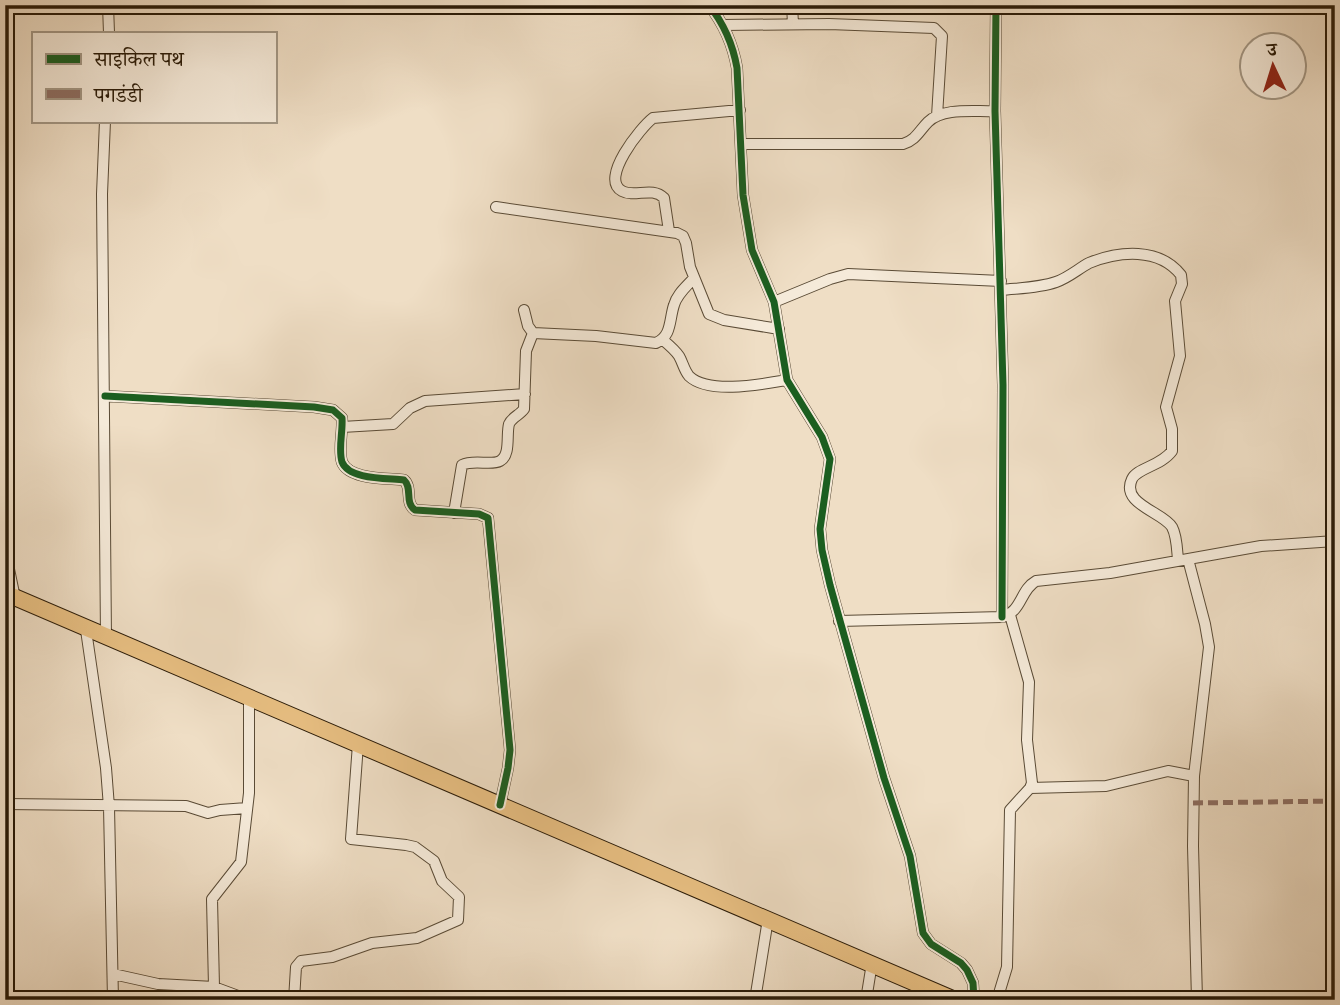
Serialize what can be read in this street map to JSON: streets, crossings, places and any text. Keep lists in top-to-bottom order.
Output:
{
  "legend": ["साइकिल पथ", "पगडंडी"],
  "north": "top"
}
